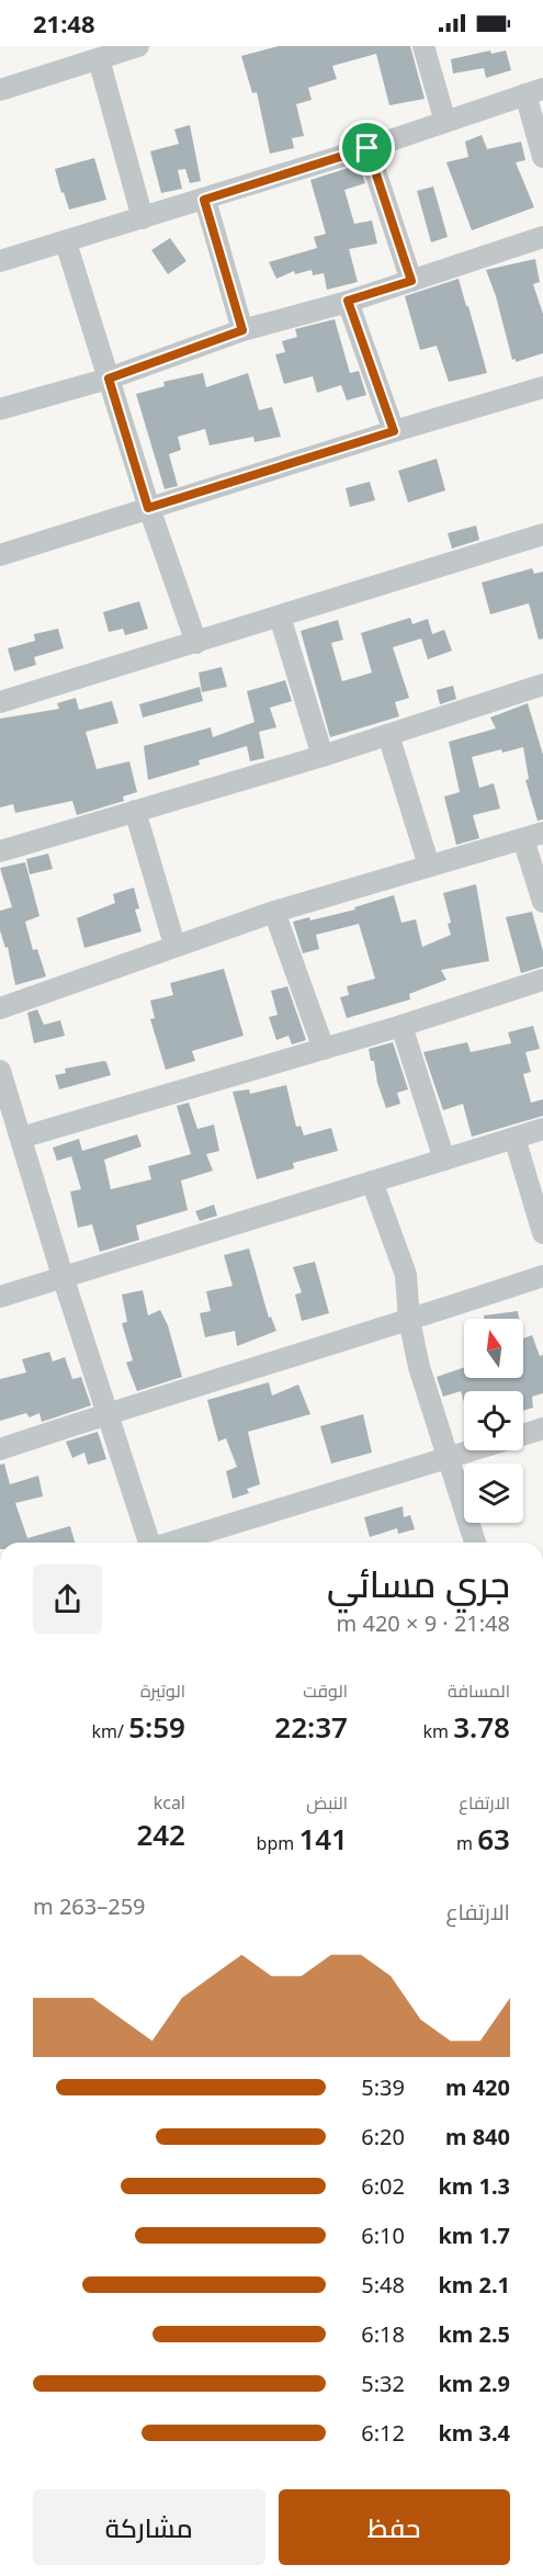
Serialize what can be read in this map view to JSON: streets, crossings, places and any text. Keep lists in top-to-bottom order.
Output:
{
  "north": "top",
  "page": {
    "status": "21:48",
    "heading": ["جري مسائي", "21:48 · 9 × 420 m"],
    "stats": [
      ["المسافة", "3.78 km"],
      ["الوقت", "22:37"],
      ["الوتيرة", "5:59 /km"],
      ["الارتفاع", "63 m"],
      ["النبض", "141 bpm"],
      ["kcal", "242"]
    ],
    "chart": ["الارتفاع", "259–263 m"],
    "list": [
      {
        "name": "420 m",
        "note": "5:39"
      },
      {
        "name": "840 m",
        "note": "6:20"
      },
      {
        "name": "1.3 km",
        "note": "6:02"
      },
      {
        "name": "1.7 km",
        "note": "6:10"
      },
      {
        "name": "2.1 km",
        "note": "5:48"
      },
      {
        "name": "2.5 km",
        "note": "6:18"
      },
      {
        "name": "2.9 km",
        "note": "5:32"
      },
      {
        "name": "3.4 km",
        "note": "6:12"
      }
    ],
    "buttons": ["حفظ", "مشاركة"]
  }
}
